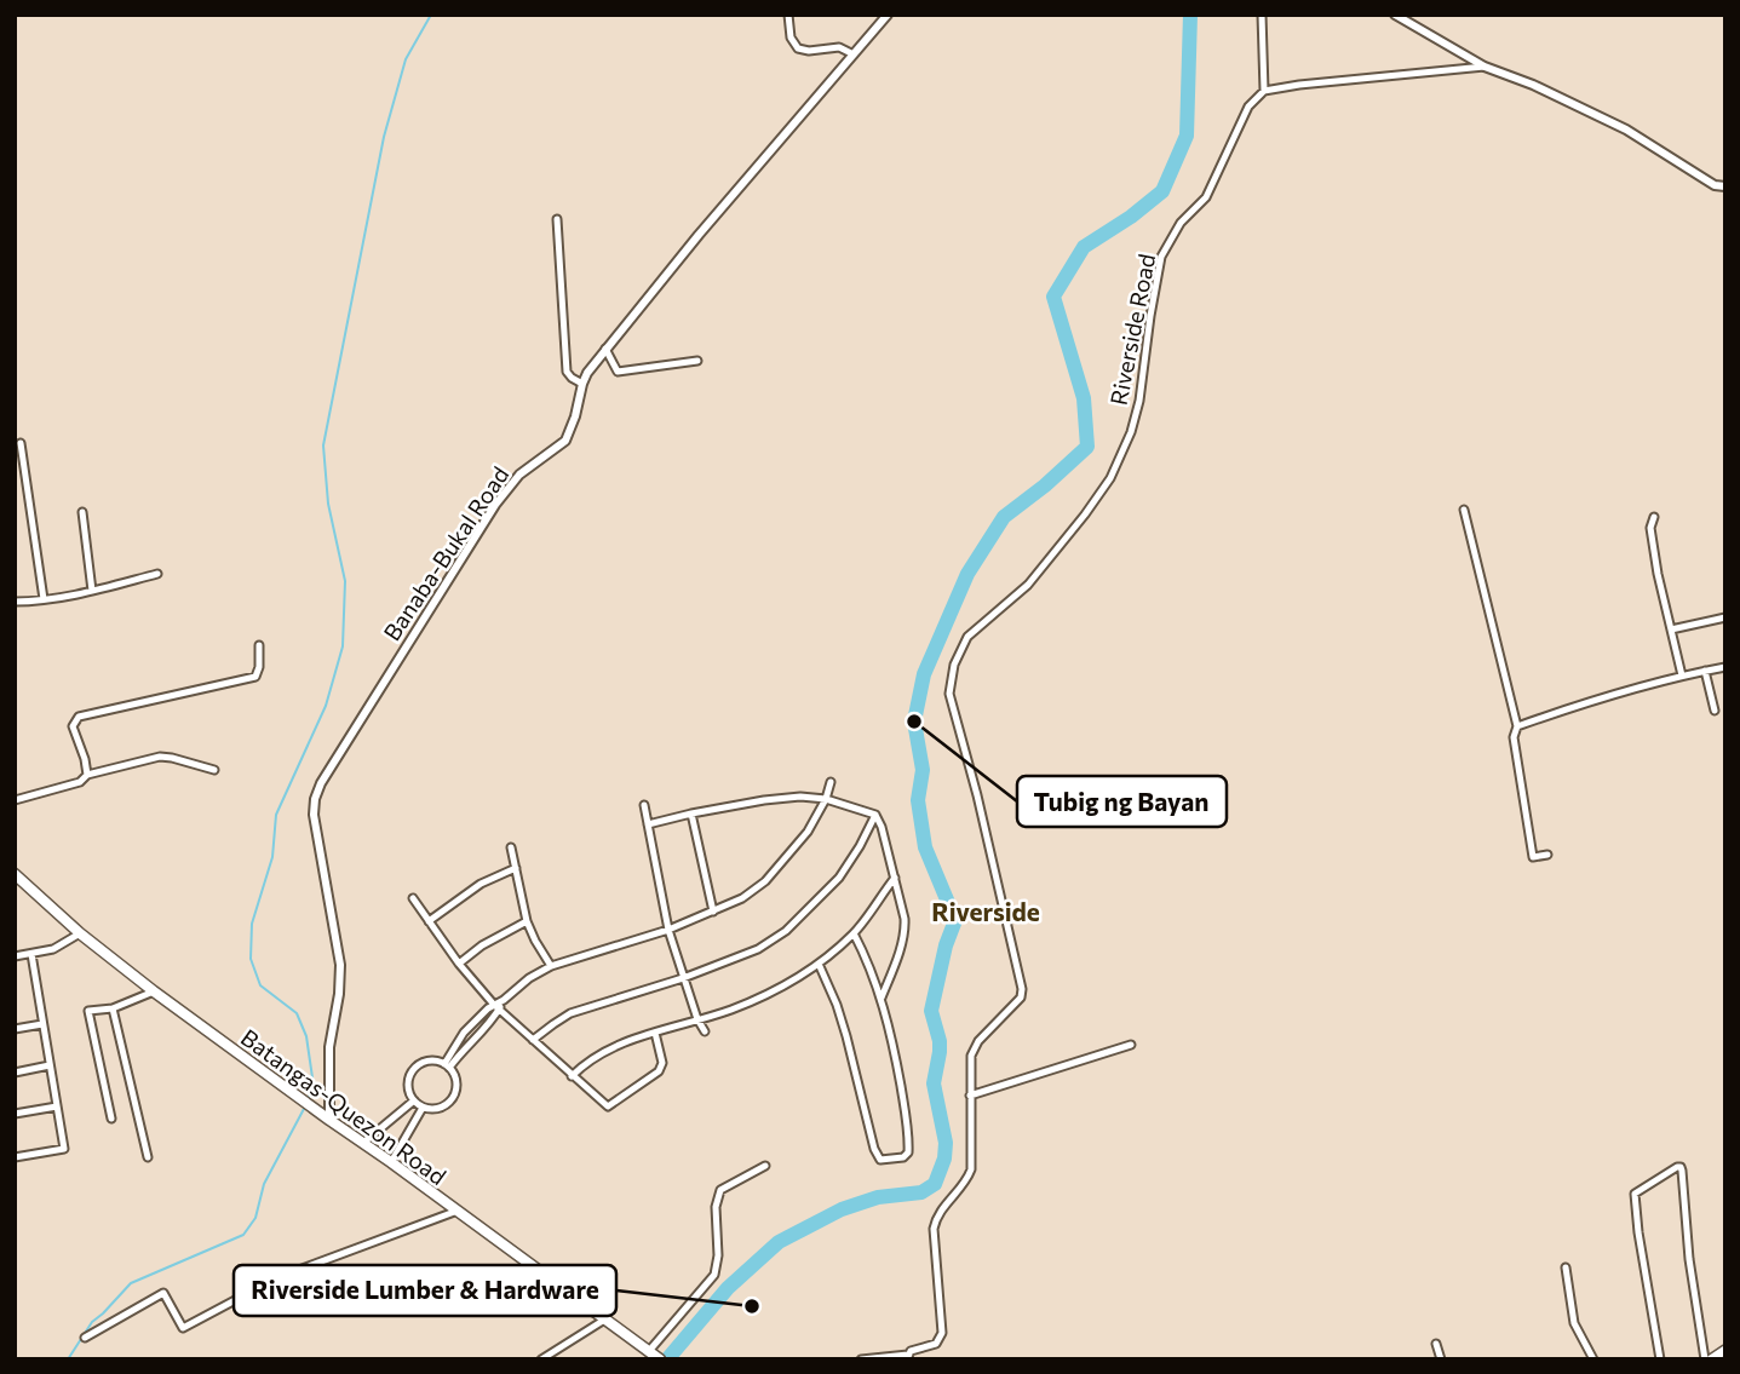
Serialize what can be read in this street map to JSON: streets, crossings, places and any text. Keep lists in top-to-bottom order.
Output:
{
  "streets": {
    "main road": ["Batangas-Quezon Road"],
    "street": ["Riverside Road", "Banaba-Bukal Road"]
  },
  "crossings": [
    ["Banaba-Bukal Road", "Batangas-Quezon Road"]
  ],
  "districts": ["Riverside"],
  "places": ["Tubig ng Bayan", "Riverside Lumber & Hardware"]
}
